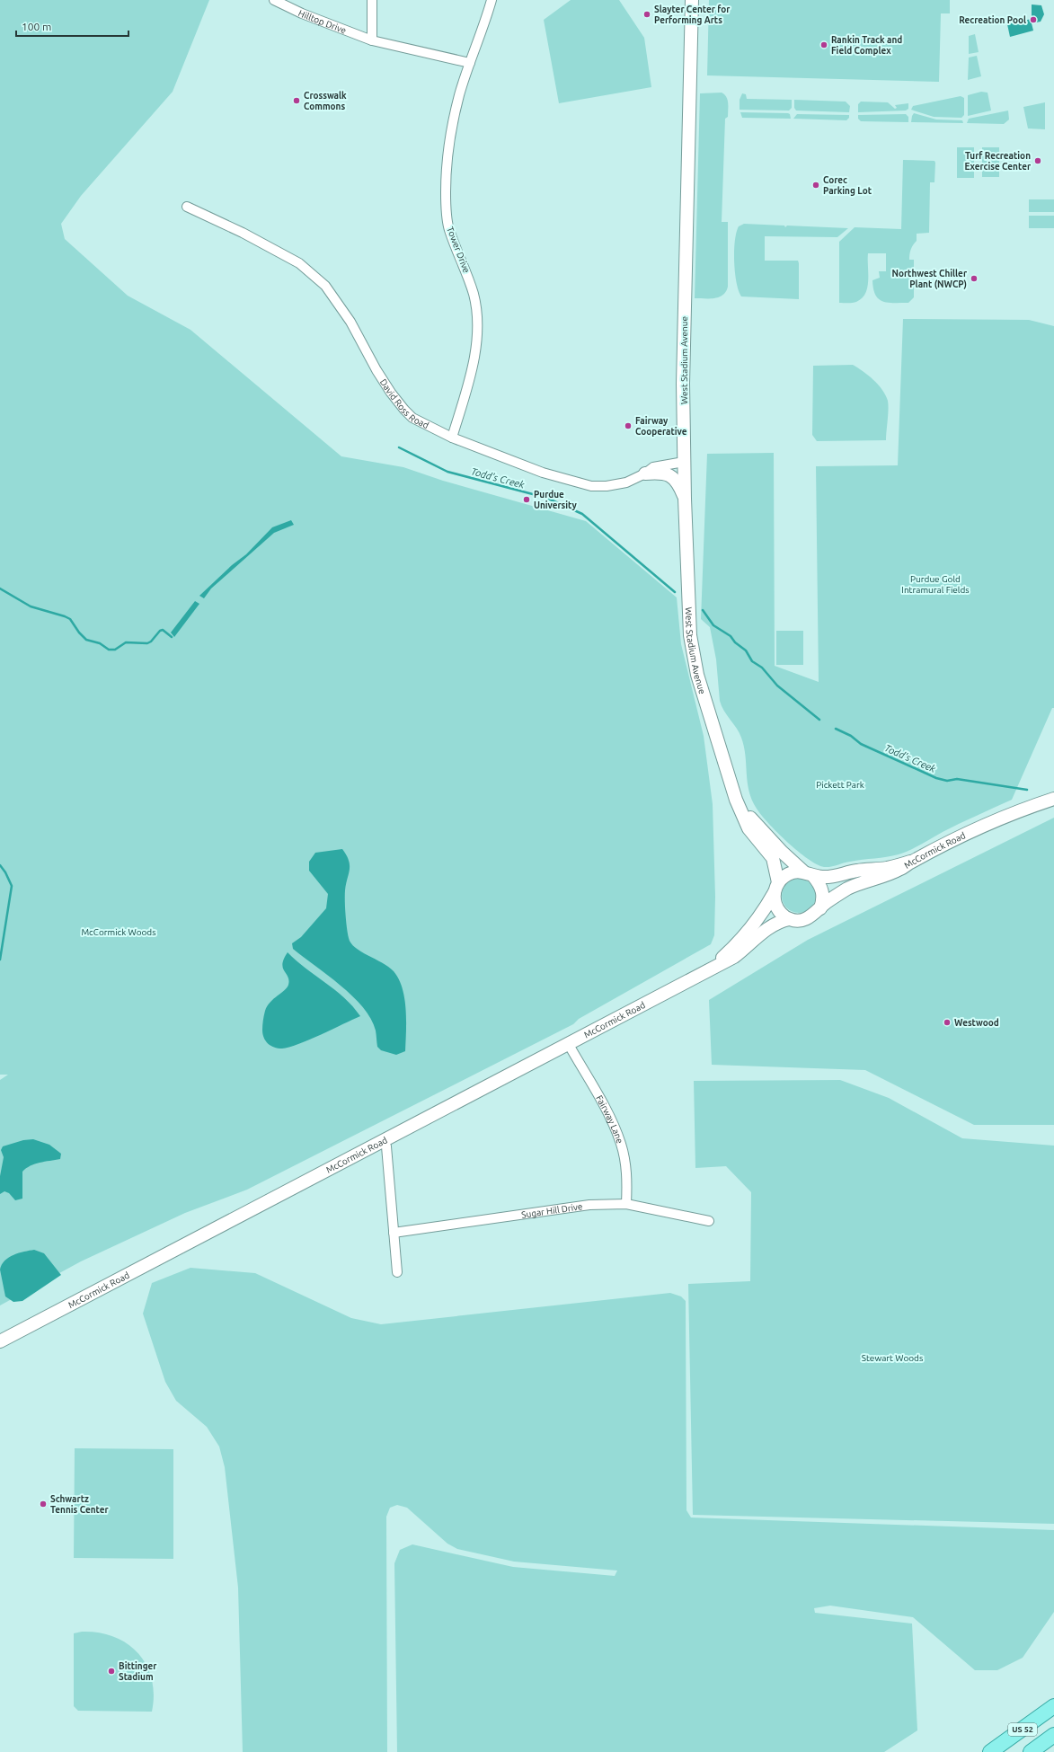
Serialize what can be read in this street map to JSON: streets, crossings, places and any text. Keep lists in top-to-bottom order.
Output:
{
  "streets": {
    "main road": ["US 52"],
    "street": [
      "Hilltop Drive",
      "Tower Drive",
      "West Stadium Avenue",
      "David Ross Road",
      "McCormick Road",
      "Fairway Lane",
      "Sugar Hill Drive"
    ]
  },
  "crossings": [
    ["Hilltop Drive", "Tower Drive"],
    ["Tower Drive", "David Ross Road"],
    ["West Stadium Avenue", "David Ross Road"],
    ["West Stadium Avenue", "McCormick Road"],
    ["McCormick Road", "Fairway Lane"],
    ["Fairway Lane", "Sugar Hill Drive"]
  ],
  "water": ["Todd's Creek"],
  "parks": [
    "Purdue Gold Intramural Fields",
    "Pickett Park",
    "McCormick Woods",
    "Stewart Woods"
  ],
  "places": [
    "Slayter Center for Performing Arts",
    "Recreation Pool",
    "Rankin Track and Field Complex",
    "Crosswalk Commons",
    "Turf Recreation Exercise Center",
    "Corec Parking Lot",
    "Northwest Chiller Plant (NWCP)",
    "Fairway Cooperative",
    "Purdue University",
    "Westwood",
    "Schwartz Tennis Center",
    "Bittinger Stadium"
  ],
  "scale_bar": "100 m"
}
